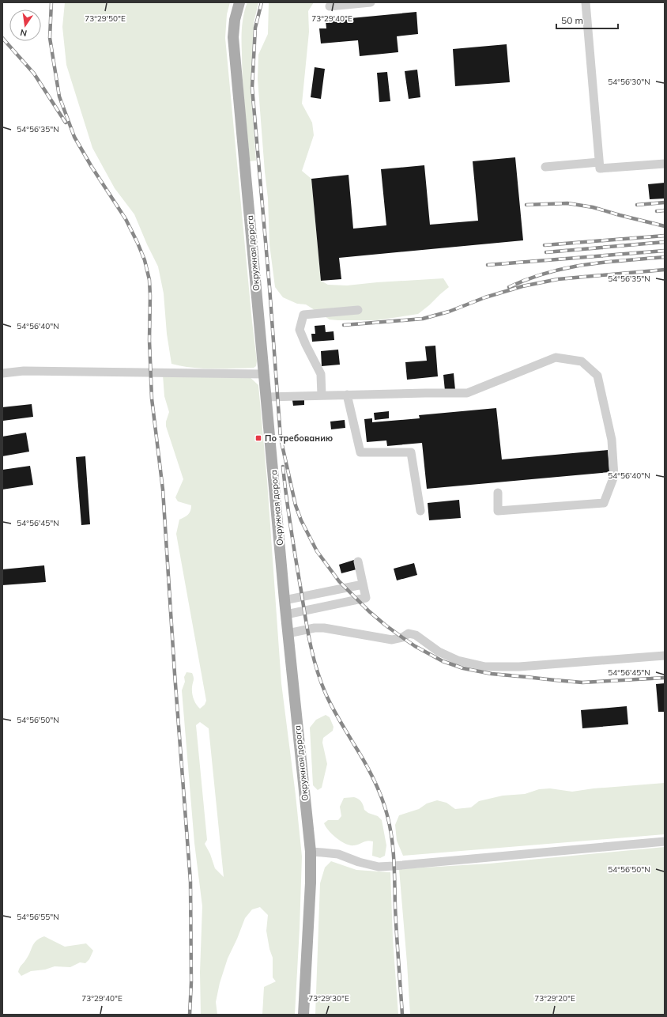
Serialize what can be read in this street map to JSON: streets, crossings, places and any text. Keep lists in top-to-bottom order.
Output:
{
  "streets": {
    "main road": ["Окружная дорога"]
  },
  "places": {
    "transit": ["По требованию"]
  },
  "scale_bar": "50 m",
  "north": "bottom",
  "coordinates": [
    "73°29'50\"E",
    "73°29'40\"E",
    "54°56'30\"N",
    "54°56'35\"N",
    "54°56'40\"N",
    "54°56'45\"N",
    "54°56'50\"N",
    "54°56'55\"N",
    "73°29'30\"E",
    "73°29'20\"E"
  ]
}
